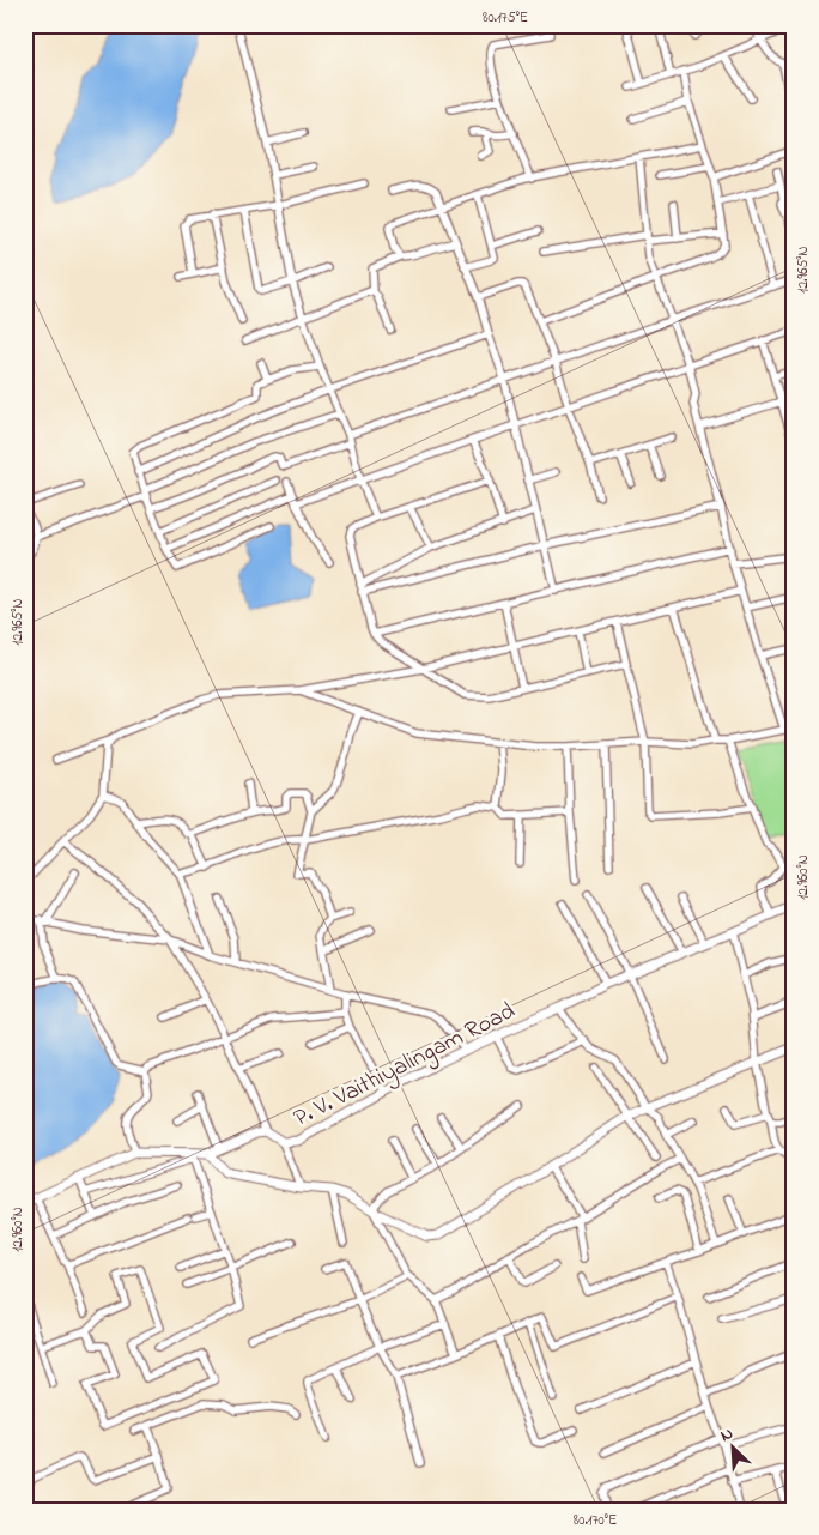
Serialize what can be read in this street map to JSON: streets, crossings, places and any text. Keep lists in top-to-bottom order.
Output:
{
  "streets": {
    "street": ["P. V. Vaithiyalingam Road"]
  },
  "north": "top left",
  "coordinates": [
    "80.175°E",
    "12.965°N",
    "12.960°N",
    "80.170°E"
  ]
}
